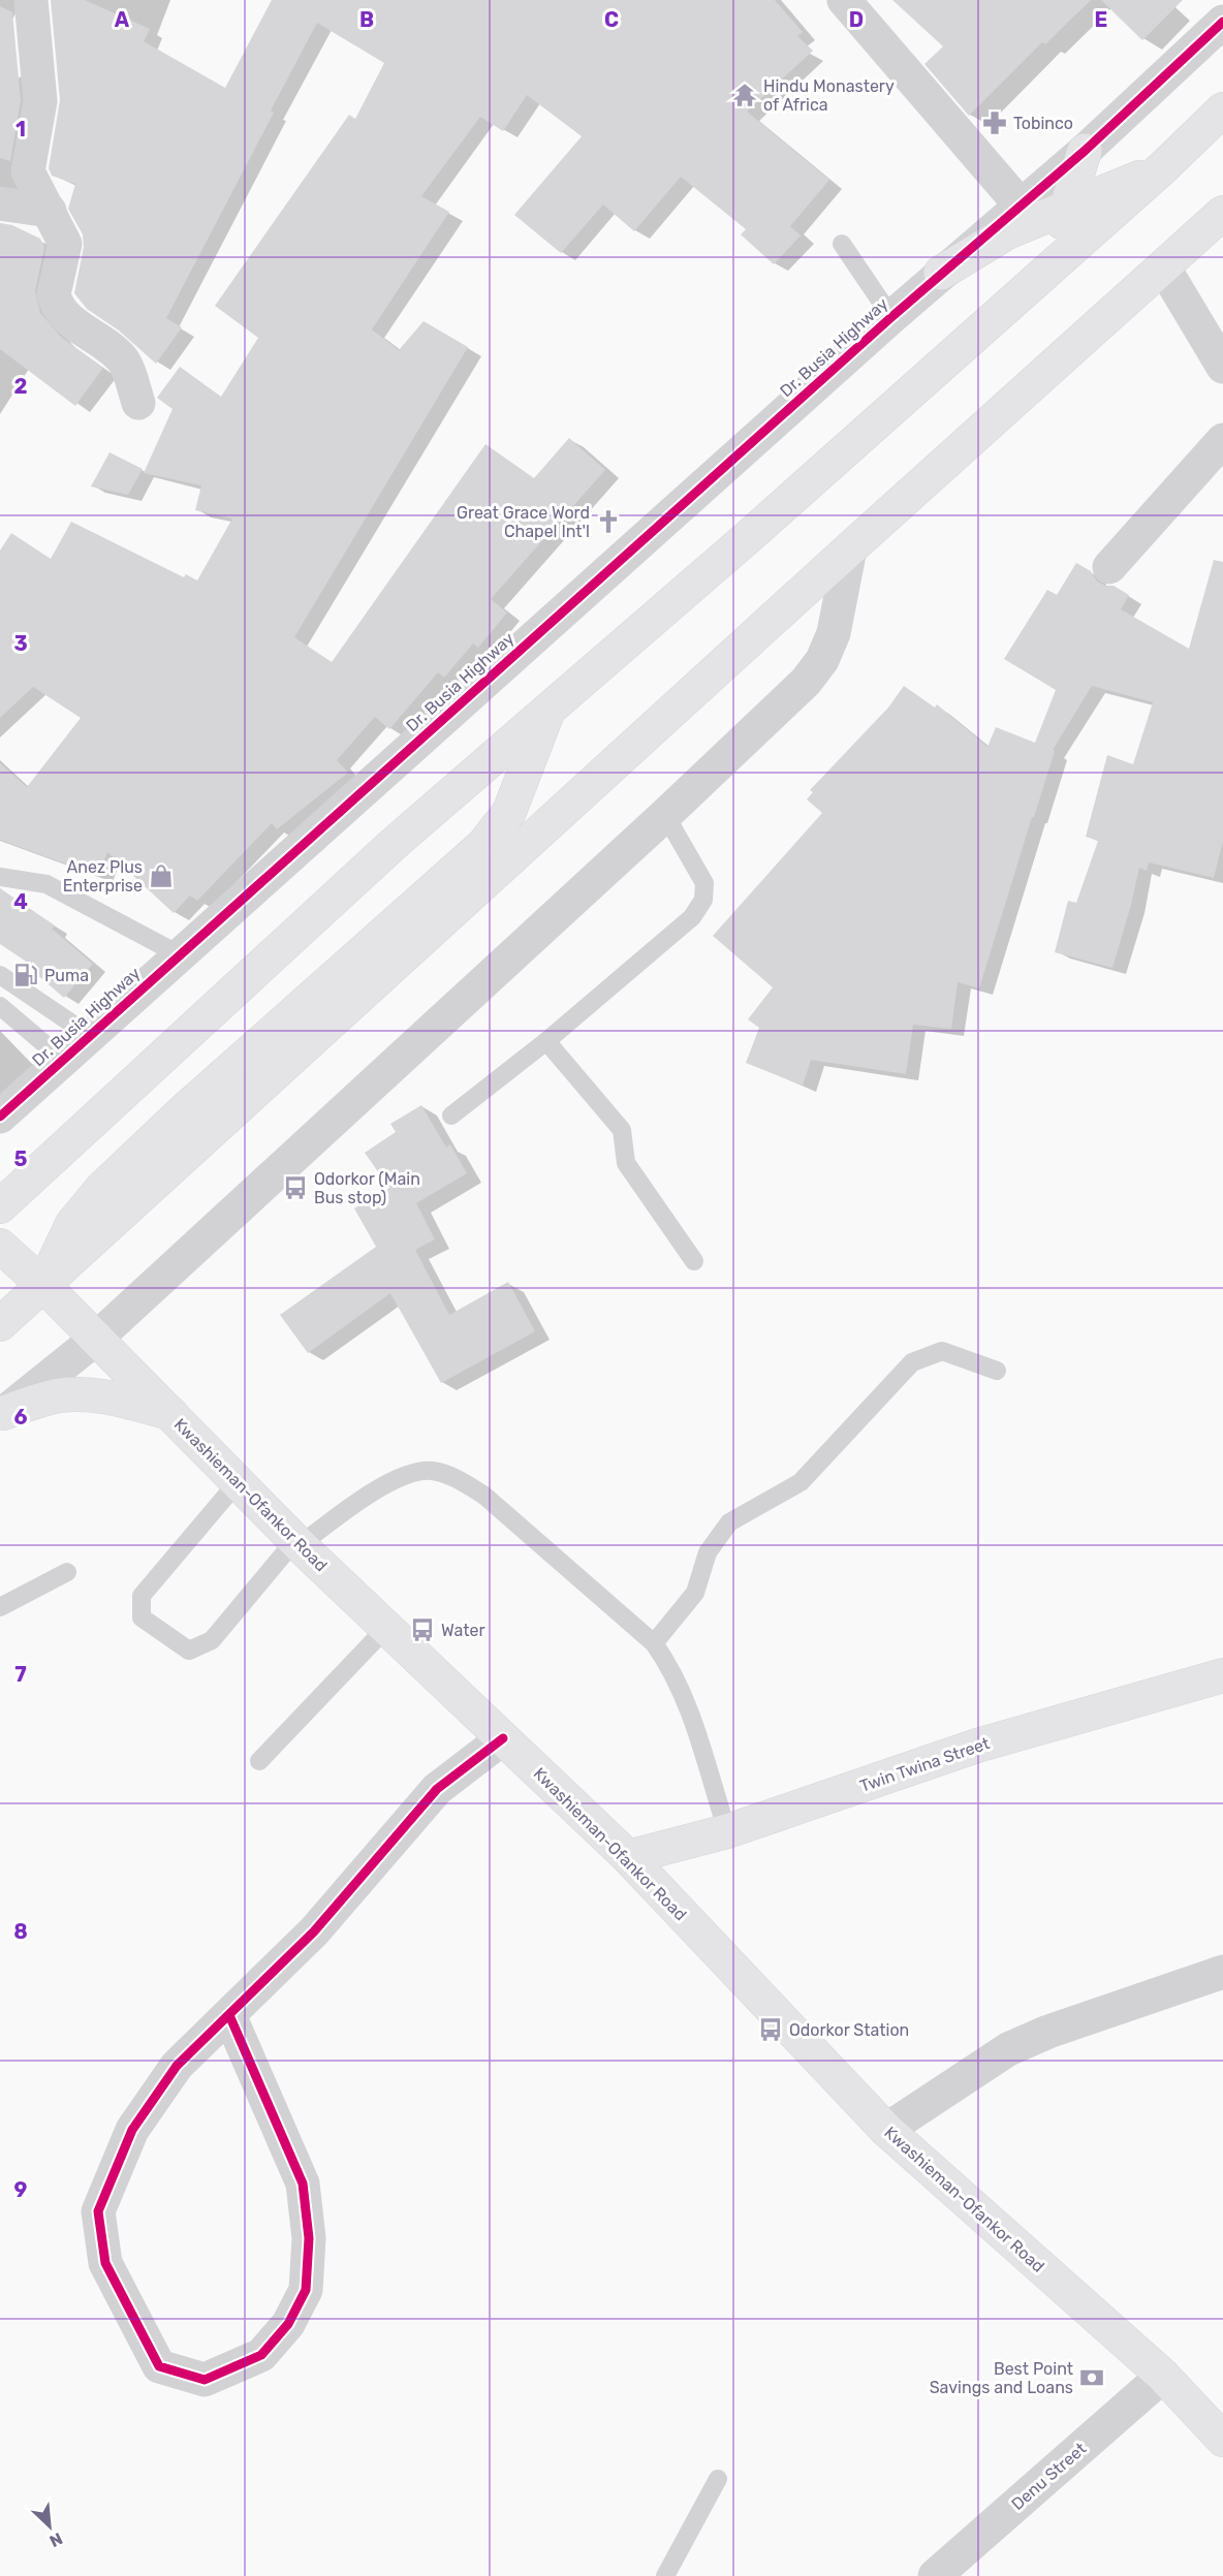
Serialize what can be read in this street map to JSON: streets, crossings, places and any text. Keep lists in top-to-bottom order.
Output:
{
  "streets": {
    "main road": ["Kwashieman-Ofankor Road", "Twin Twina Street"],
    "street": ["Dr. Busia Highway", "Denu Street"]
  },
  "crossings": [
    ["Kwashieman-Ofankor Road", "Twin Twina Street"],
    ["Kwashieman-Ofankor Road", "Denu Street"]
  ],
  "places": {
    "temple": ["Hindu Monastery of Africa"],
    "pharmacy": ["Tobinco"],
    "church": ["Great Grace Word Chapel Int'l"],
    "shop": ["Anez Plus Enterprise"],
    "fuel station": ["Puma"],
    "bus stop": ["Odorkor (Main Bus stop)", "Water", "Odorkor Station"],
    "bank": ["Best Point Savings and Loans"]
  },
  "north": "bottom right",
  "grid": {
    "columns": [
      "A",
      "B",
      "C",
      "D",
      "E"
    ],
    "rows": [
      "1",
      "2",
      "3",
      "4",
      "5",
      "6",
      "7",
      "8",
      "9"
    ]
  }
}
